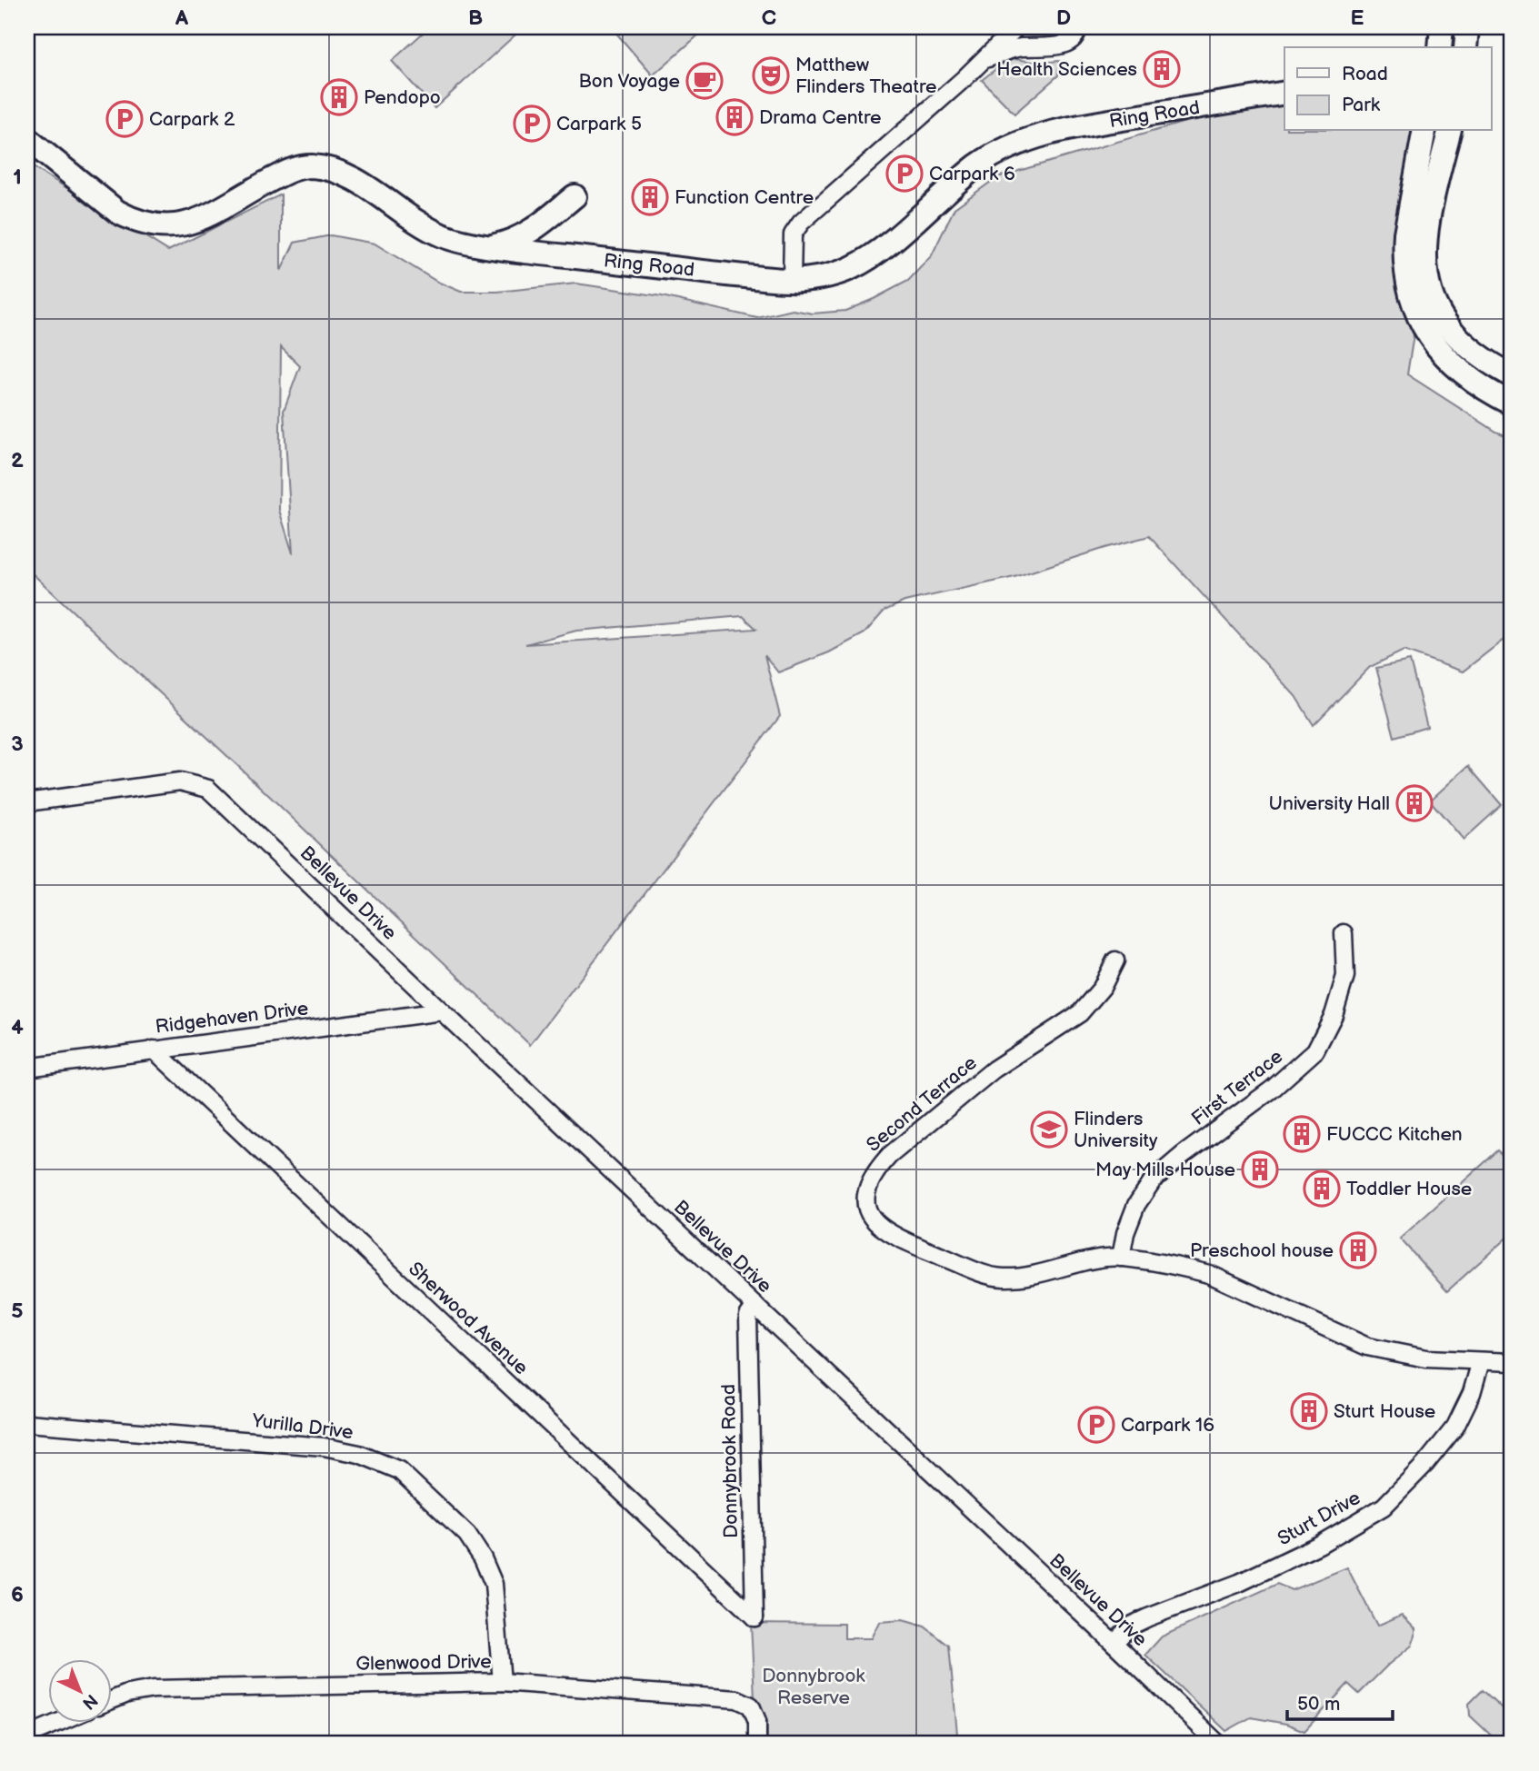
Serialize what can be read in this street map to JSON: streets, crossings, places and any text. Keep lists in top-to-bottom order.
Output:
{
  "streets": {
    "street": [
      "Ring Road",
      "Bellevue Drive",
      "Ridgehaven Drive",
      "First Terrace",
      "Second Terrace",
      "Sherwood Avenue",
      "Yurilla Drive",
      "Donnybrook Road",
      "Sturt Drive",
      "Glenwood Drive"
    ]
  },
  "crossings": [
    ["Bellevue Drive", "Ridgehaven Drive"],
    ["Bellevue Drive", "Donnybrook Road"],
    ["Bellevue Drive", "Sturt Drive"],
    ["Ridgehaven Drive", "Sherwood Avenue"],
    ["First Terrace", "Second Terrace"],
    ["Sherwood Avenue", "Donnybrook Road"],
    ["Yurilla Drive", "Glenwood Drive"]
  ],
  "parks": ["Donnybrook Reserve"],
  "places": {
    "building": [
      "Health Sciences",
      "Pendopo",
      "Drama Centre",
      "Function Centre",
      "University Hall",
      "FUCCC Kitchen",
      "May Mills House",
      "Toddler House",
      "Preschool house",
      "Sturt House"
    ],
    "theatre": ["Matthew Flinders Theatre"],
    "cafe": ["Bon Voyage"],
    "parking": [
      "Carpark 2",
      "Carpark 5",
      "Carpark 6",
      "Carpark 16"
    ],
    "school or university": ["Flinders University"]
  },
  "legend": ["Road", "Park"],
  "scale_bar": "50 m",
  "north": "bottom right",
  "grid": {
    "columns": [
      "A",
      "B",
      "C",
      "D",
      "E"
    ],
    "rows": [
      "1",
      "2",
      "3",
      "4",
      "5",
      "6"
    ]
  }
}
